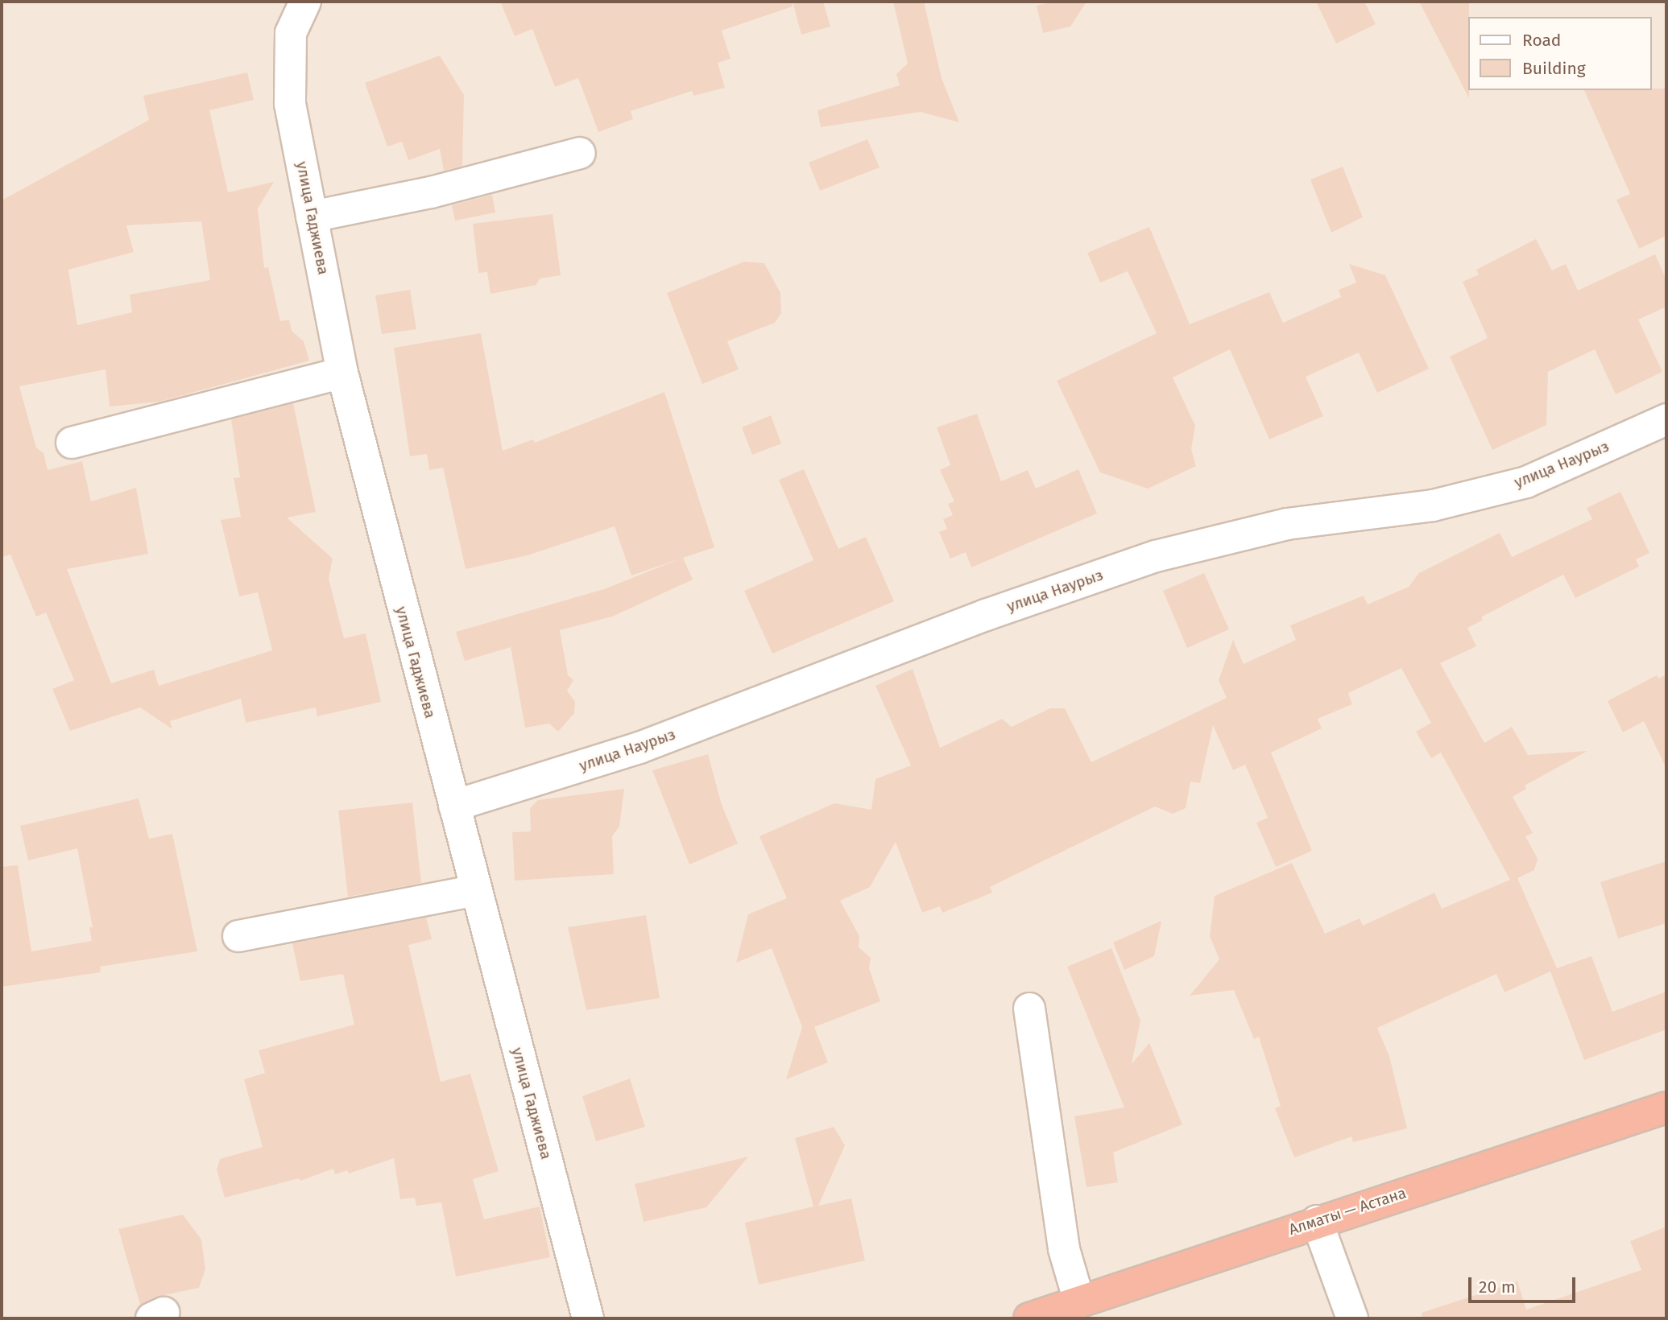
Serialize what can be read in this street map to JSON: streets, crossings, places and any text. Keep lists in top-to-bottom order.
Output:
{
  "streets": {
    "highway": ["Алматы — Астана"],
    "street": ["улица Гаджиева", "улица Наурыз"]
  },
  "crossings": [
    ["улица Гаджиева", "улица Наурыз"]
  ],
  "legend": ["Road", "Building"],
  "scale_bar": "20 m"
}
